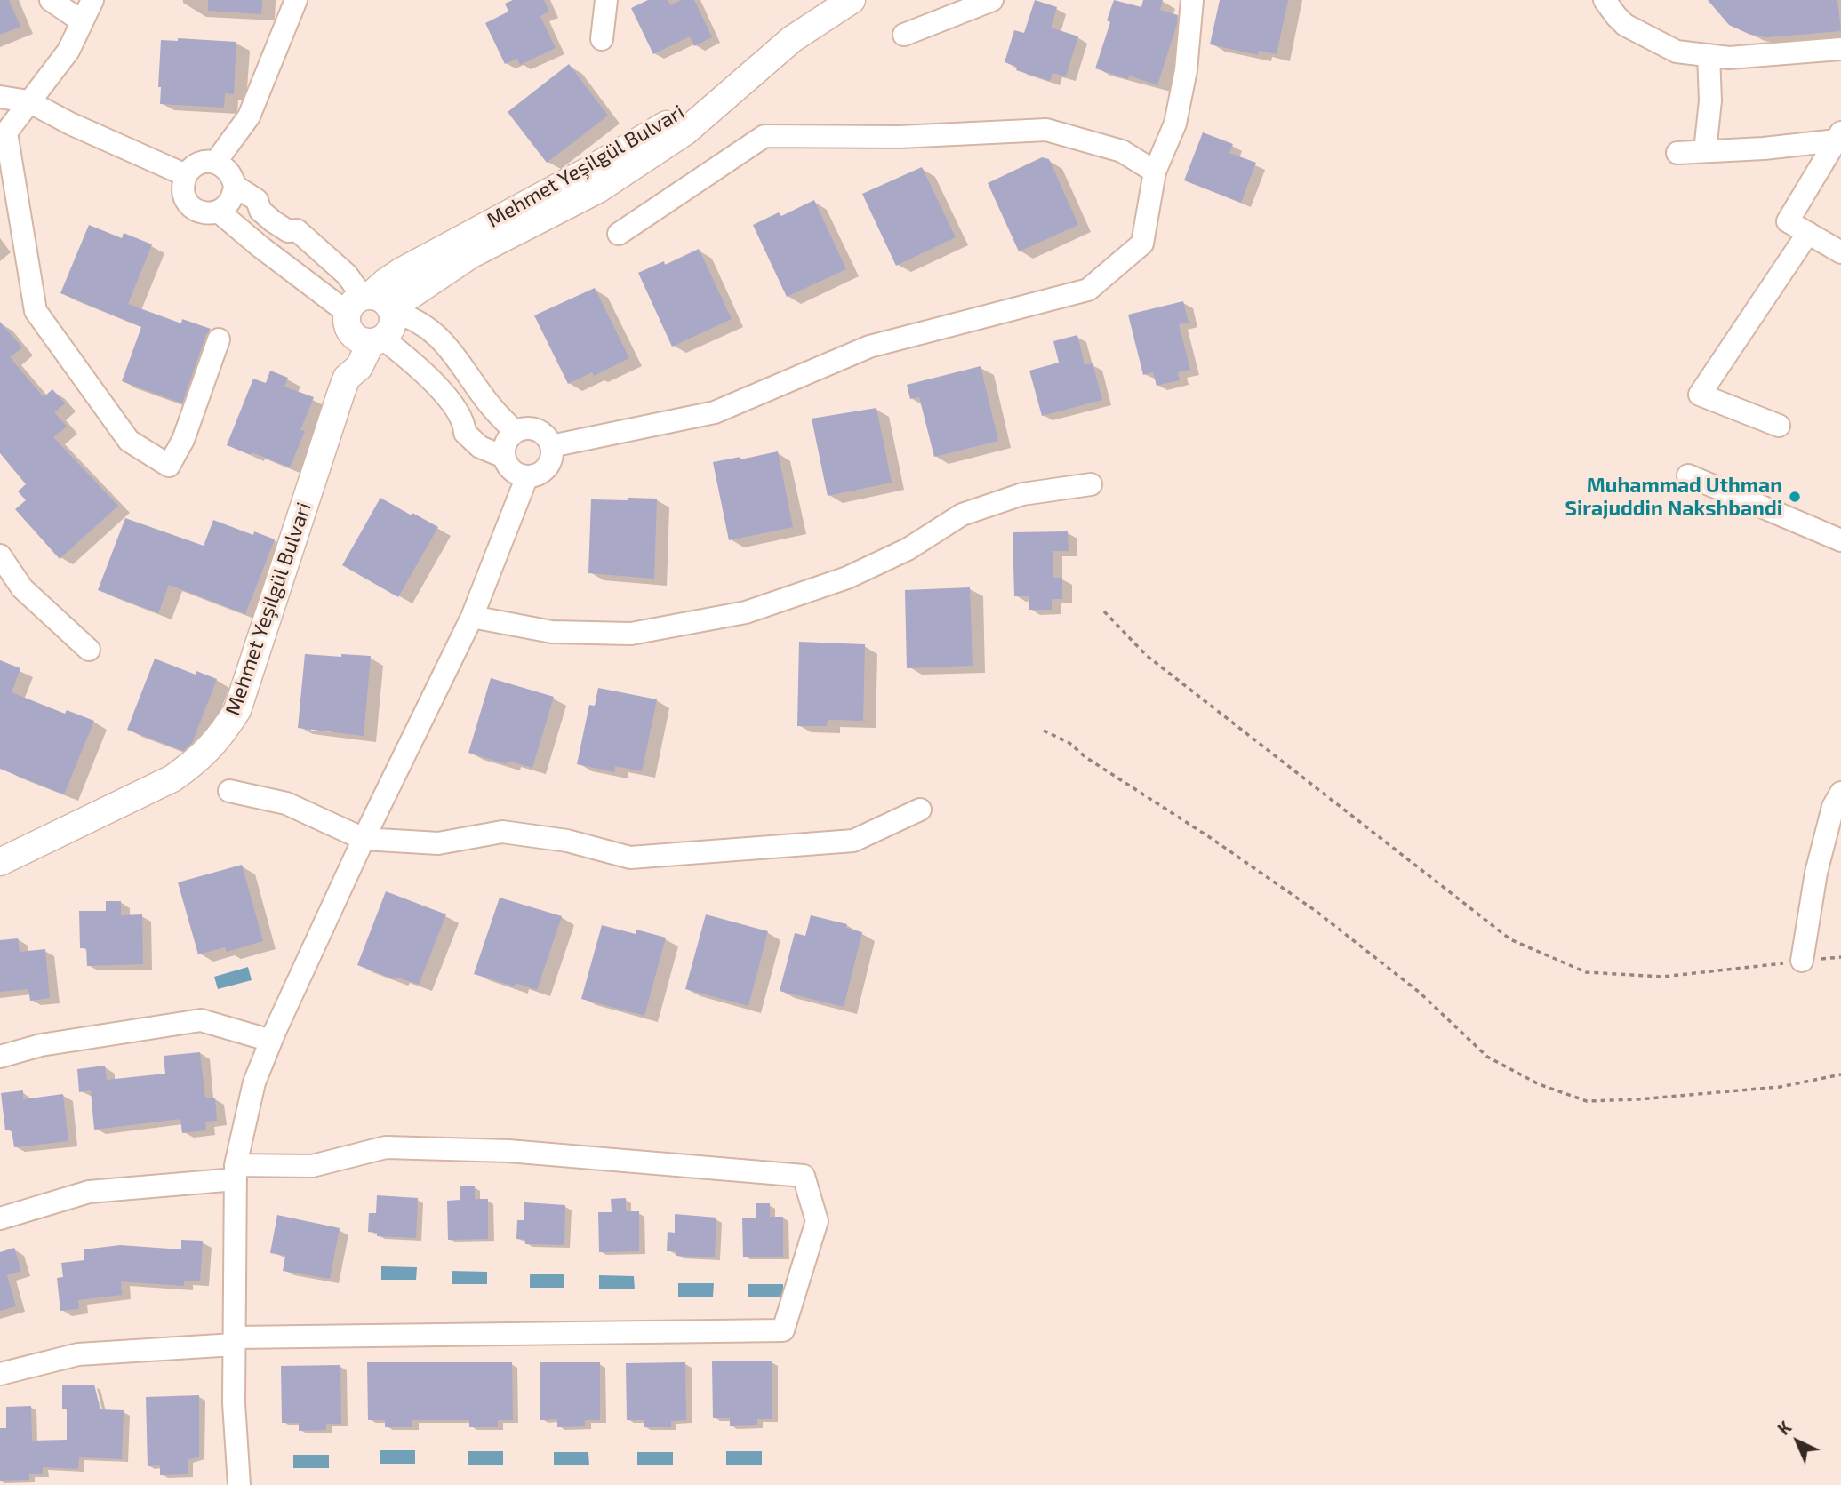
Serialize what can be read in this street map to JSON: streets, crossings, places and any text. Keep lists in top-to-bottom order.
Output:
{
  "streets": {
    "main road": ["Mehmet Yeşilgül Bulvari"]
  },
  "places": ["Muhammad Uthman Sirajuddin Nakshbandi"],
  "north": "top left"
}
